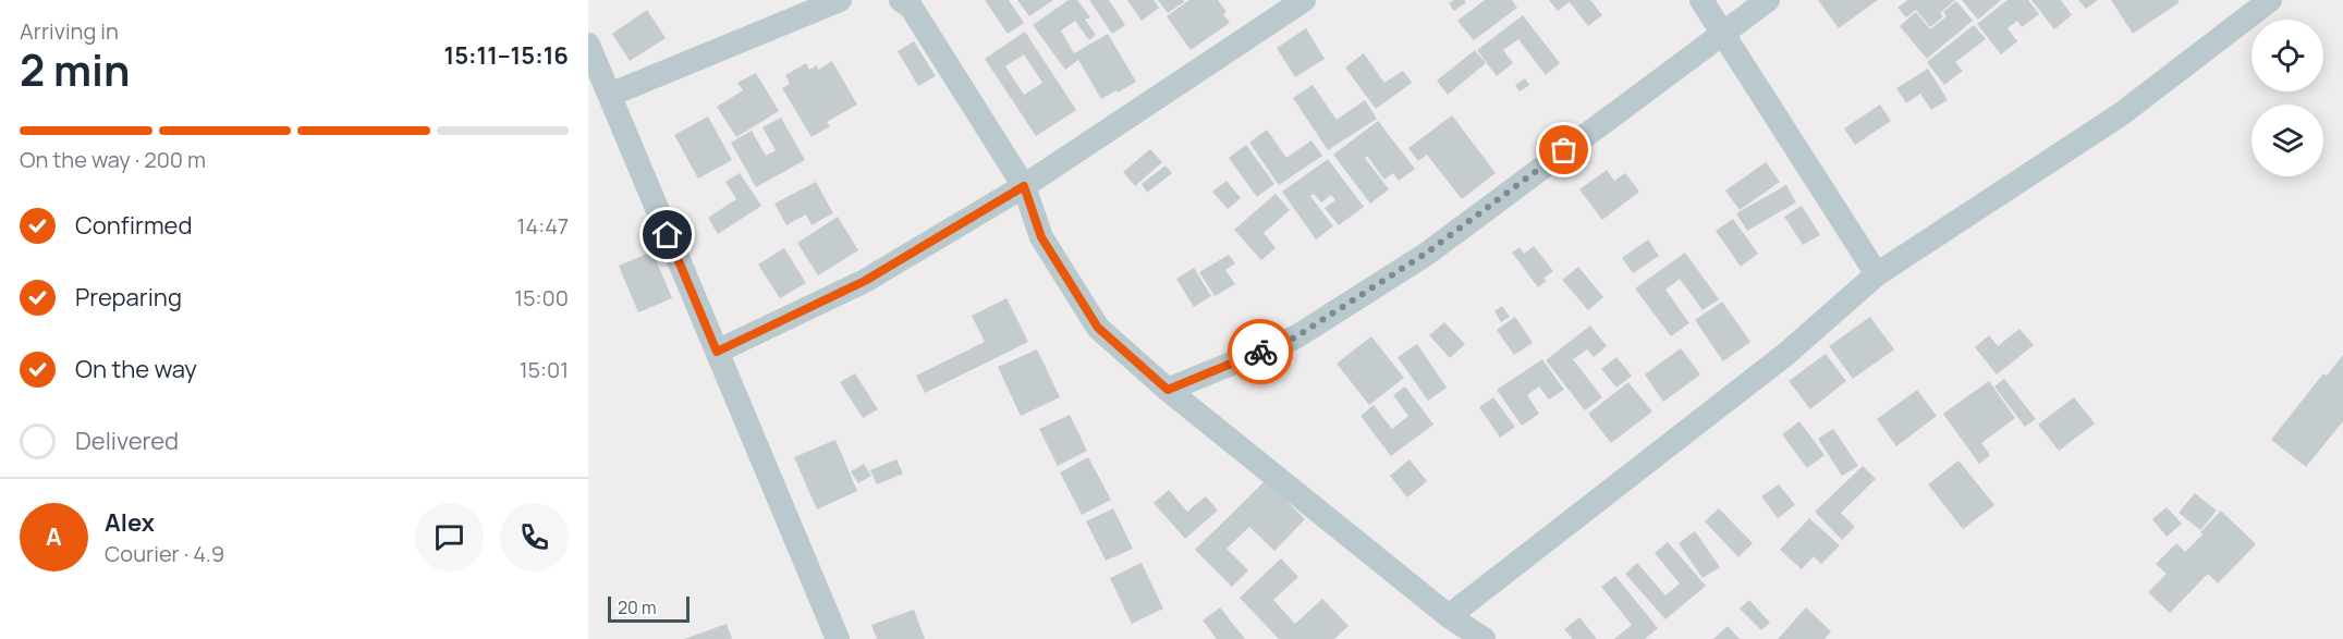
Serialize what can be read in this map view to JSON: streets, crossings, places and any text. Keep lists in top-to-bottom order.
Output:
{
  "scale_bar": "20 m",
  "page": {
    "heading": ["2 min", "Arriving in", "15:11–15:16"],
    "panel": ["Alex", "Courier · 4.9"],
    "bar": "On the way · 200 m",
    "list": [
      ["Confirmed", "14:47"],
      ["Preparing", "15:00"],
      ["On the way", "15:01"],
      "Delivered"
    ],
    "round": "A",
    "scale": "20 m"
  }
}
